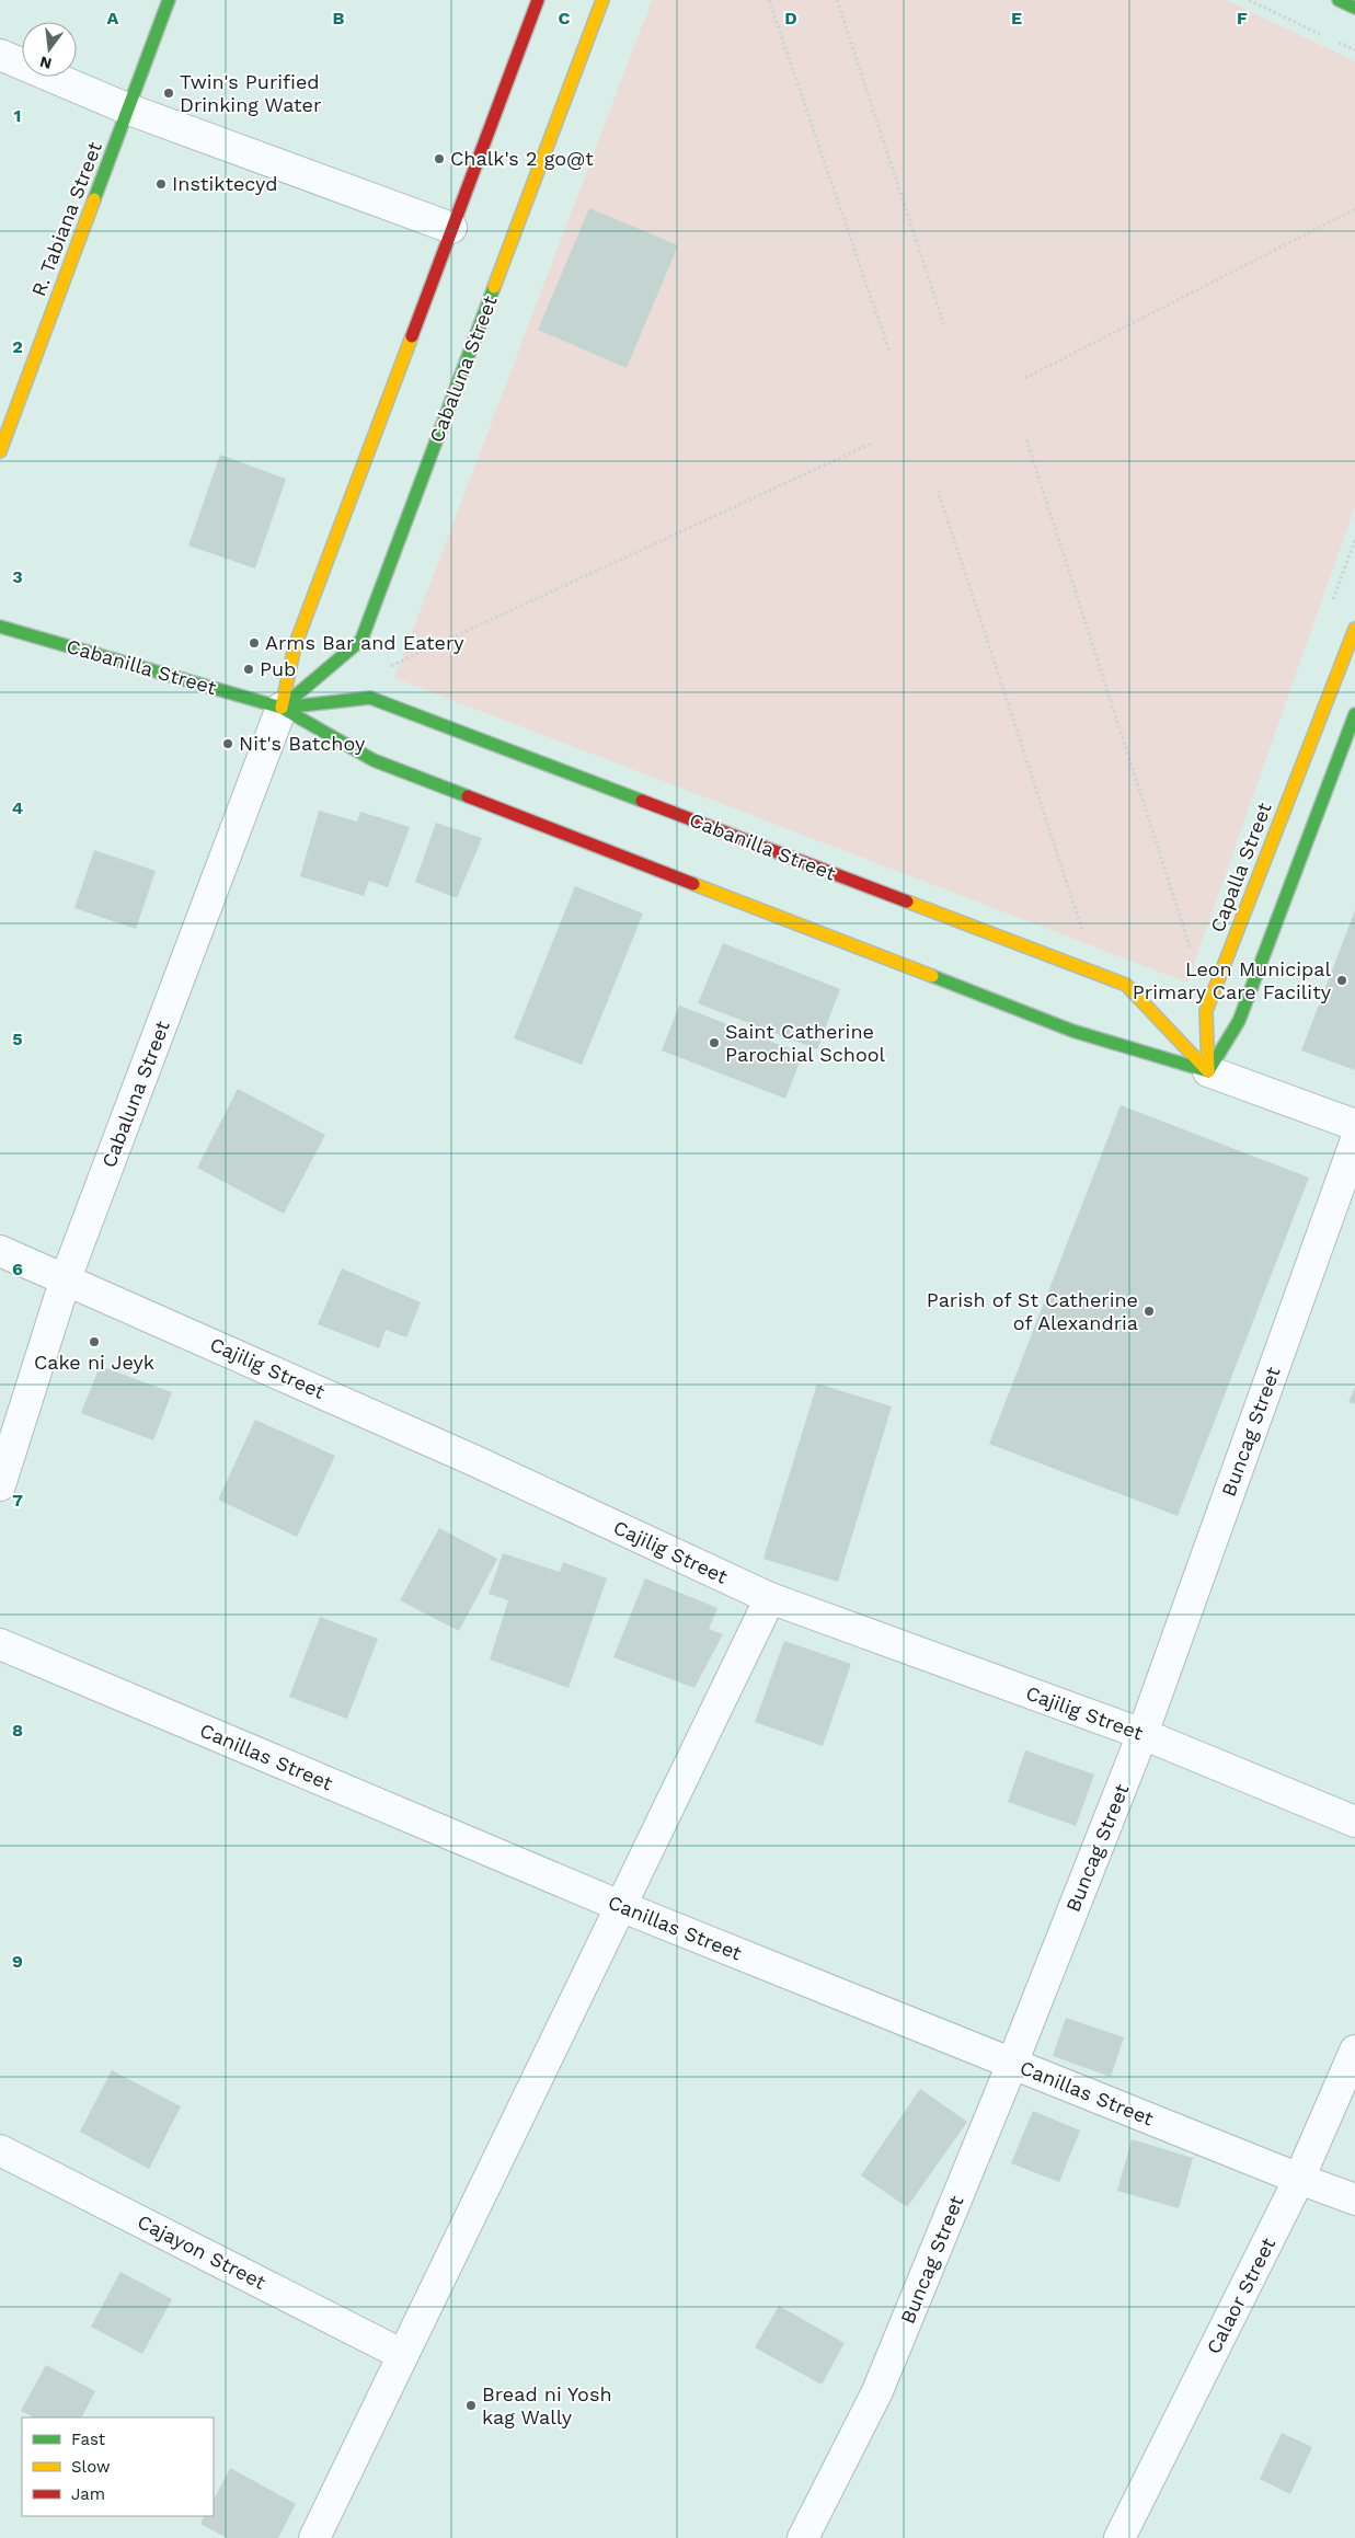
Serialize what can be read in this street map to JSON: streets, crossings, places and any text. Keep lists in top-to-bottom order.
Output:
{
  "streets": {
    "street": [
      "R. Tabiana Street",
      "Cabaluna Street",
      "Cabanilla Street",
      "Capalla Street",
      "Cajilig Street",
      "Buncag Street",
      "Canillas Street",
      "Cajayon Street",
      "Calaor Street"
    ]
  },
  "crossings": [
    ["Cabaluna Street", "Cabanilla Street"],
    ["Cabaluna Street", "Cajilig Street"],
    ["Cabanilla Street", "Capalla Street"],
    ["Cajilig Street", "Buncag Street"],
    ["Buncag Street", "Canillas Street"],
    ["Canillas Street", "Calaor Street"]
  ],
  "places": [
    "Twin's Purified Drinking Water",
    "Chalk's 2 go@t",
    "Instiktecyd",
    "Arms Bar and Eatery",
    "Pub",
    "Nit's Batchoy",
    "Leon Municipal Primary Care Facility",
    "Saint Catherine Parochial School",
    "Parish of St Catherine of Alexandria",
    "Cake ni Jeyk",
    "Bread ni Yosh kag Wally"
  ],
  "legend": ["Fast", "Slow", "Jam"],
  "north": "bottom",
  "grid": {
    "columns": [
      "A",
      "B",
      "C",
      "D",
      "E",
      "F"
    ],
    "rows": [
      "1",
      "2",
      "3",
      "4",
      "5",
      "6",
      "7",
      "8",
      "9"
    ]
  }
}
